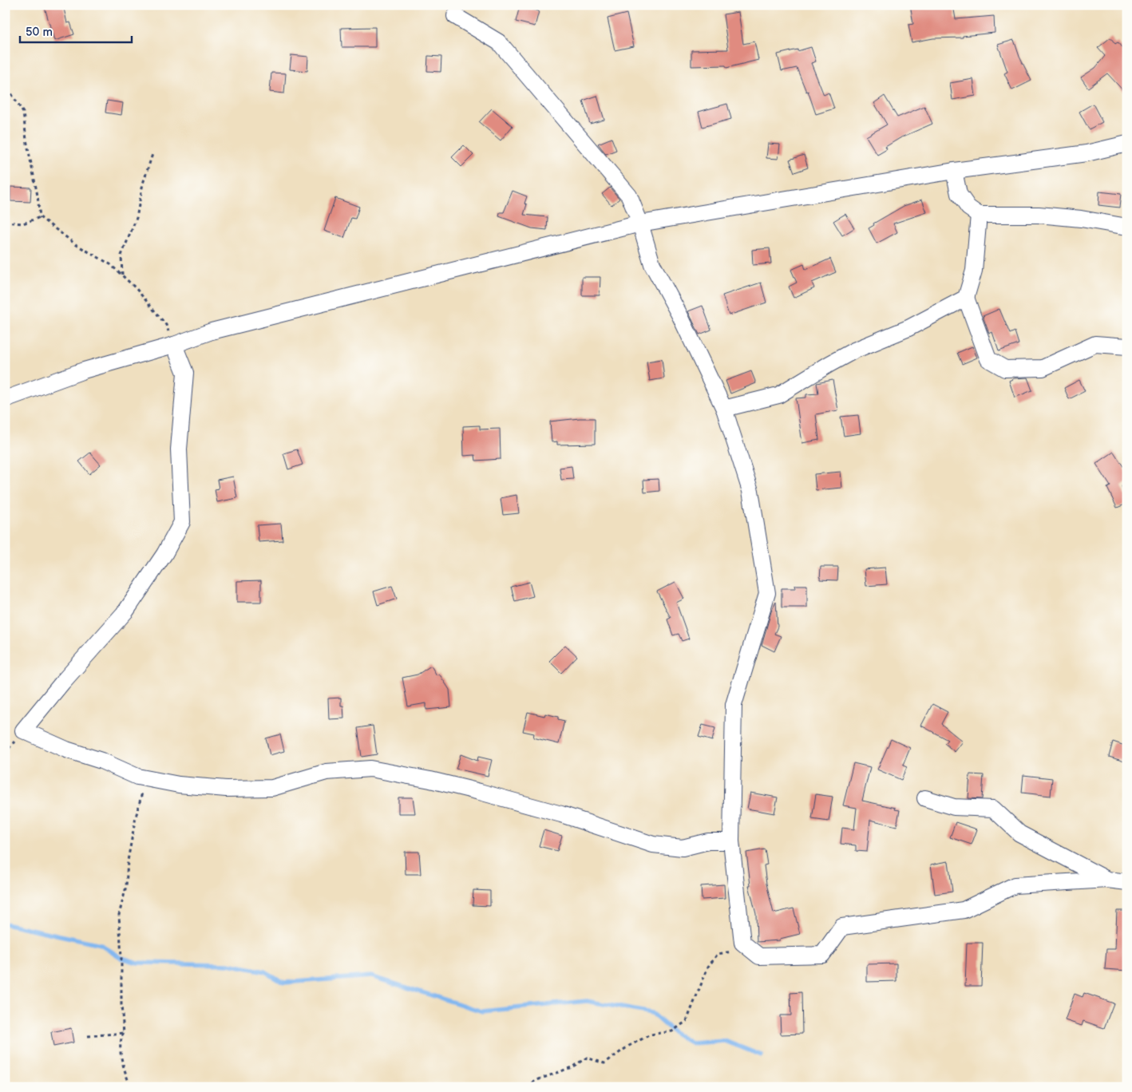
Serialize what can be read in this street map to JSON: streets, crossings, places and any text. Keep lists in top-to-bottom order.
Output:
{
  "scale_bar": "50 m"
}
